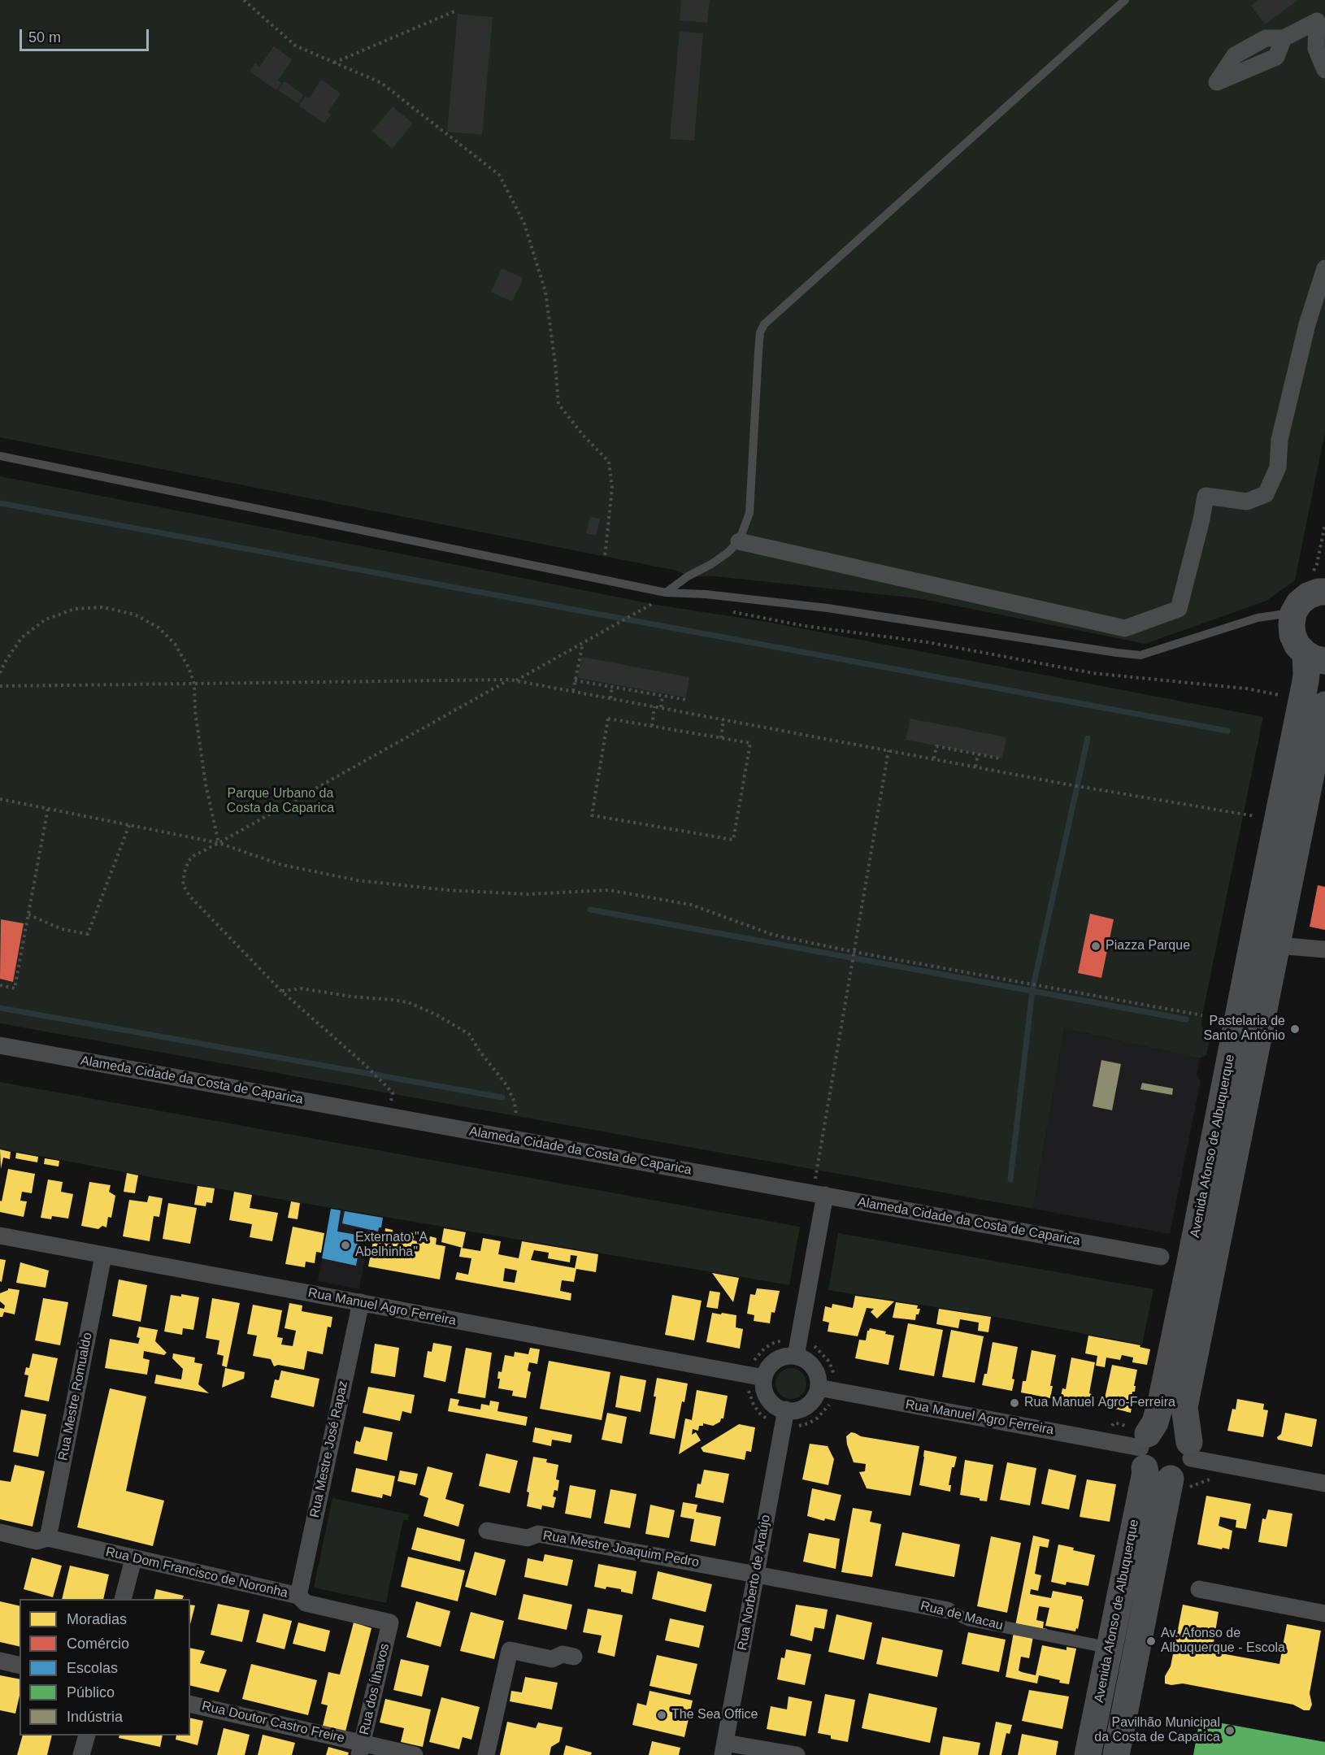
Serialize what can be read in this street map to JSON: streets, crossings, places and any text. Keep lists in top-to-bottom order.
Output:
{
  "streets": {
    "main road": ["Avenida Afonso de Albuquerque"],
    "street": [
      "Alameda Cidade da Costa de Caparica",
      "Rua Manuel Agro Ferreira",
      "Rua Mestre Romualdo",
      "Rua Mestre José Rapaz",
      "Rua Mestre Joaquim Pedro",
      "Rua Dom Francisco de Noronha",
      "Rua Norberto de Araújo",
      "Rua de Macau",
      "Rua dos Ílhavos",
      "Rua Doutor Castro Freire"
    ]
  },
  "crossings": [
    ["Avenida Afonso de Albuquerque", "Rua Manuel Agro Ferreira"],
    ["Avenida Afonso de Albuquerque", "Rua de Macau"],
    ["Rua Manuel Agro Ferreira", "Rua Mestre Romualdo"],
    ["Rua Manuel Agro Ferreira", "Rua Mestre José Rapaz"],
    ["Rua Mestre Romualdo", "Rua Dom Francisco de Noronha"],
    ["Rua Mestre José Rapaz", "Rua Dom Francisco de Noronha"],
    ["Rua Mestre Joaquim Pedro", "Rua Norberto de Araújo"],
    ["Rua Mestre Joaquim Pedro", "Rua de Macau"],
    ["Rua Dom Francisco de Noronha", "Rua dos Ílhavos"],
    ["Rua Norberto de Araújo", "Rua de Macau"],
    ["Rua dos Ílhavos", "Rua Doutor Castro Freire"]
  ],
  "parks": ["Parque Urbano da Costa da Caparica"],
  "places": [
    "Piazza Parque",
    "Pastelaria de Santo António",
    "Externato \"A Abelhinha\"",
    "Rua Manuel Agro-Ferreira",
    "Av. Afonso de Albuquerque - Escola",
    "The Sea Office",
    "Pavilhão Municipal da Costa de Caparica"
  ],
  "legend": [
    "Moradias",
    "Comércio",
    "Escolas",
    "Público",
    "Indústria"
  ],
  "scale_bar": "50 m"
}
